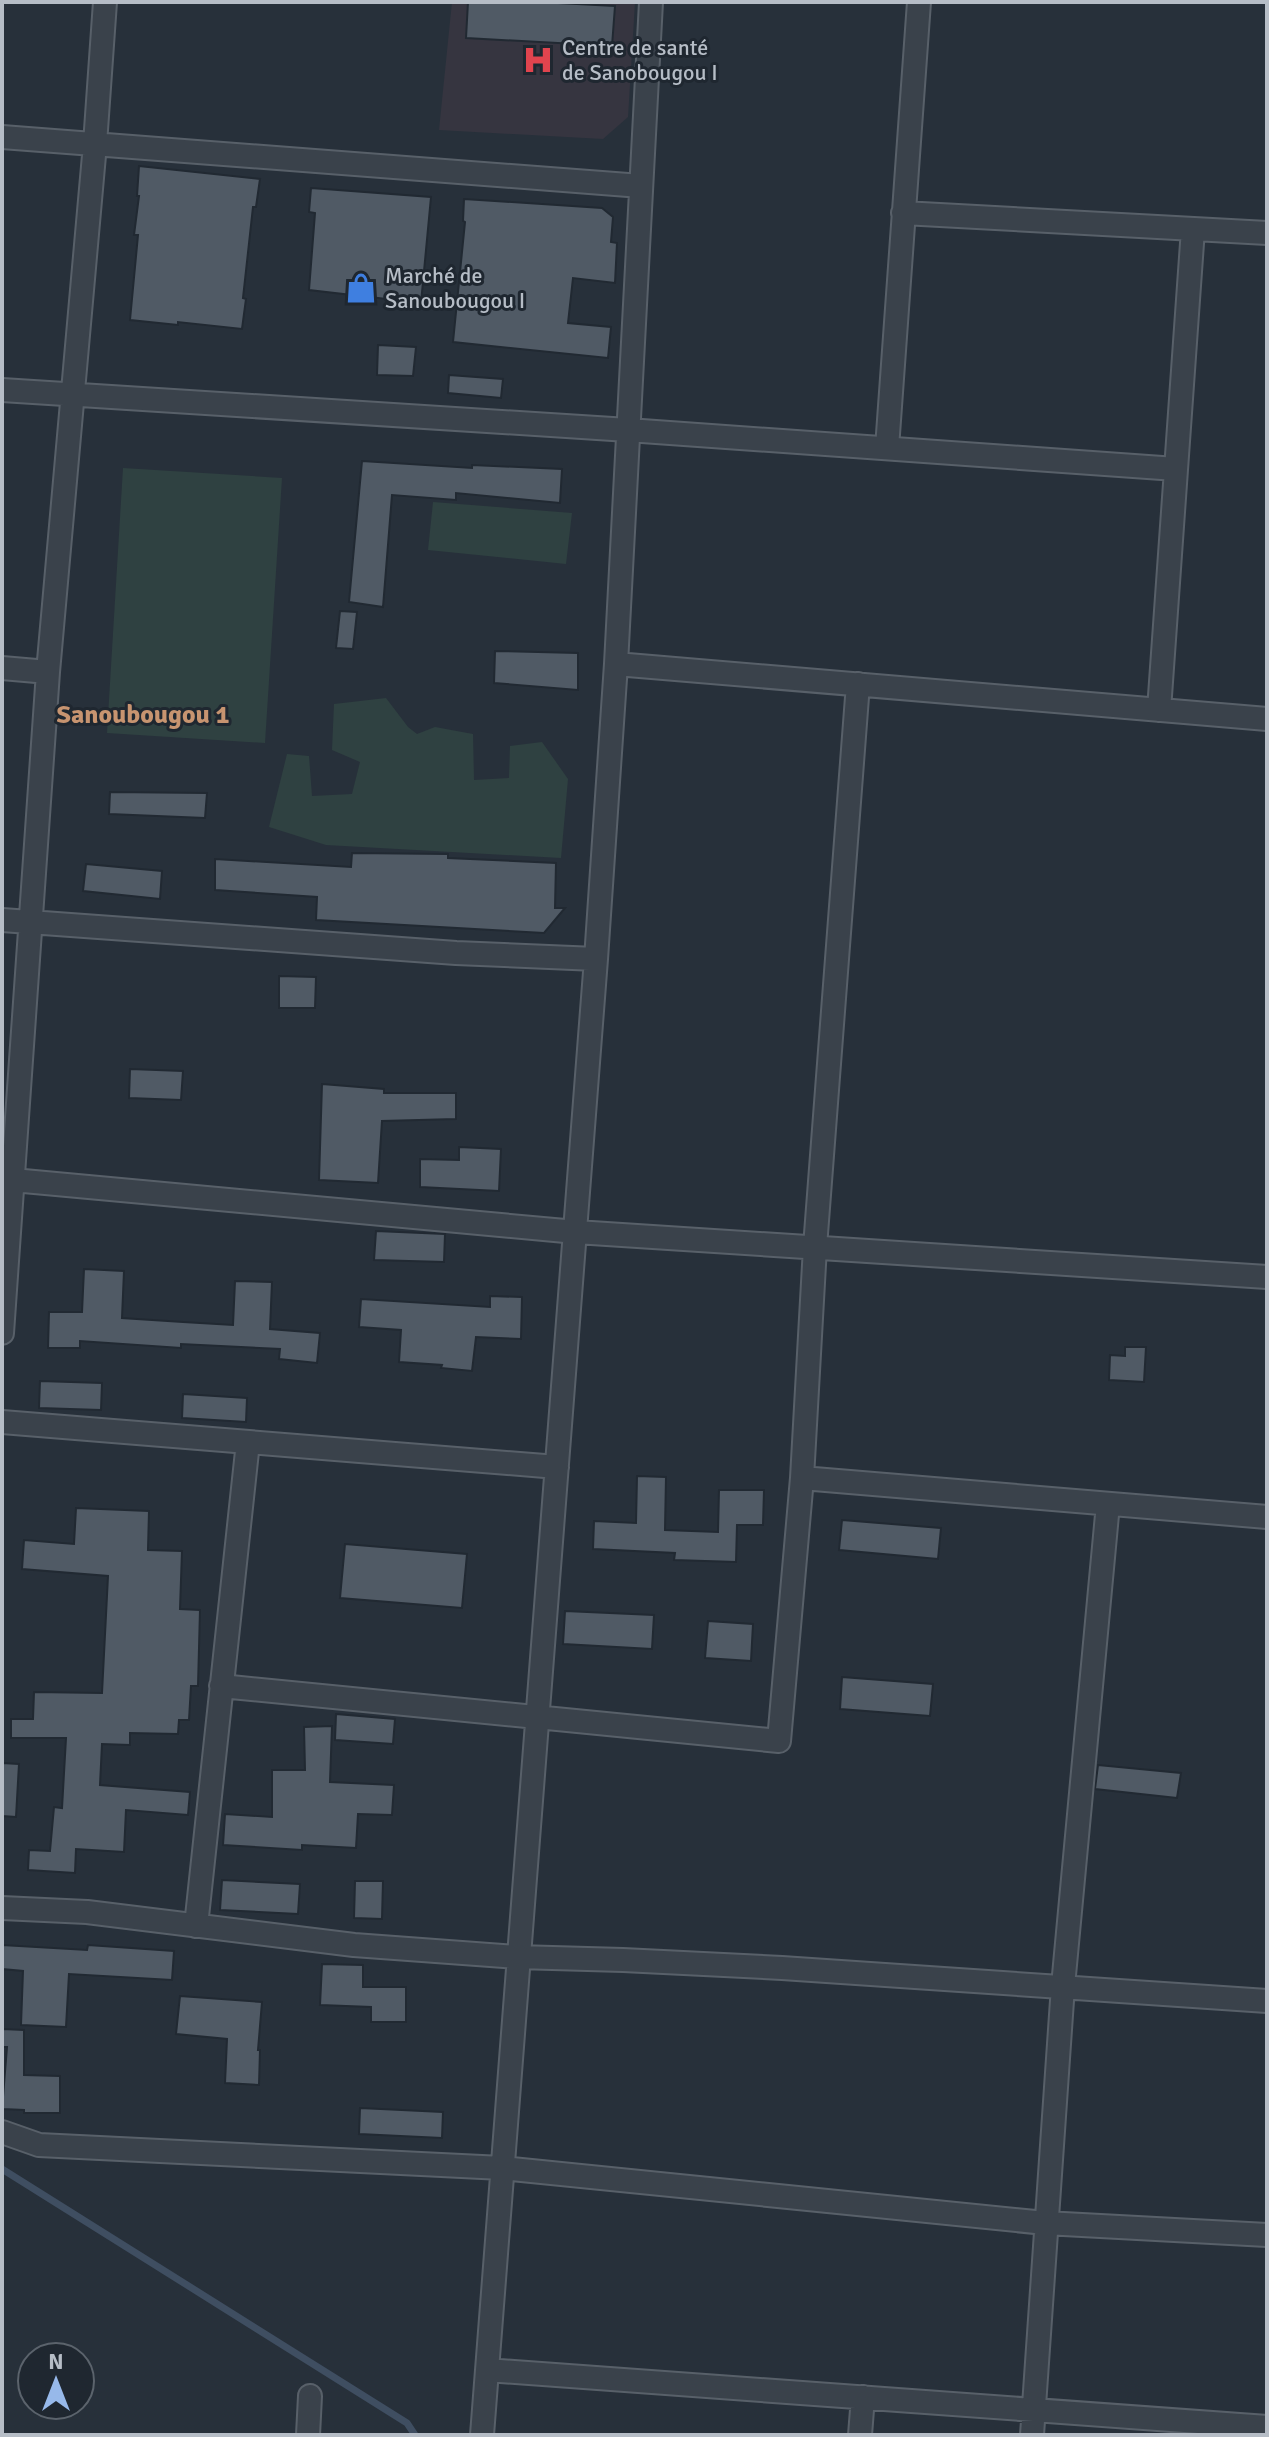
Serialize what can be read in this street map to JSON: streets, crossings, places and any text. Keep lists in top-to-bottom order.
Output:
{
  "districts": ["Sanoubougou 1"],
  "places": {
    "hospital": ["Centre de santé de Sanobougou I"],
    "shop": ["Marché de Sanoubougou I"]
  },
  "north": "top"
}
